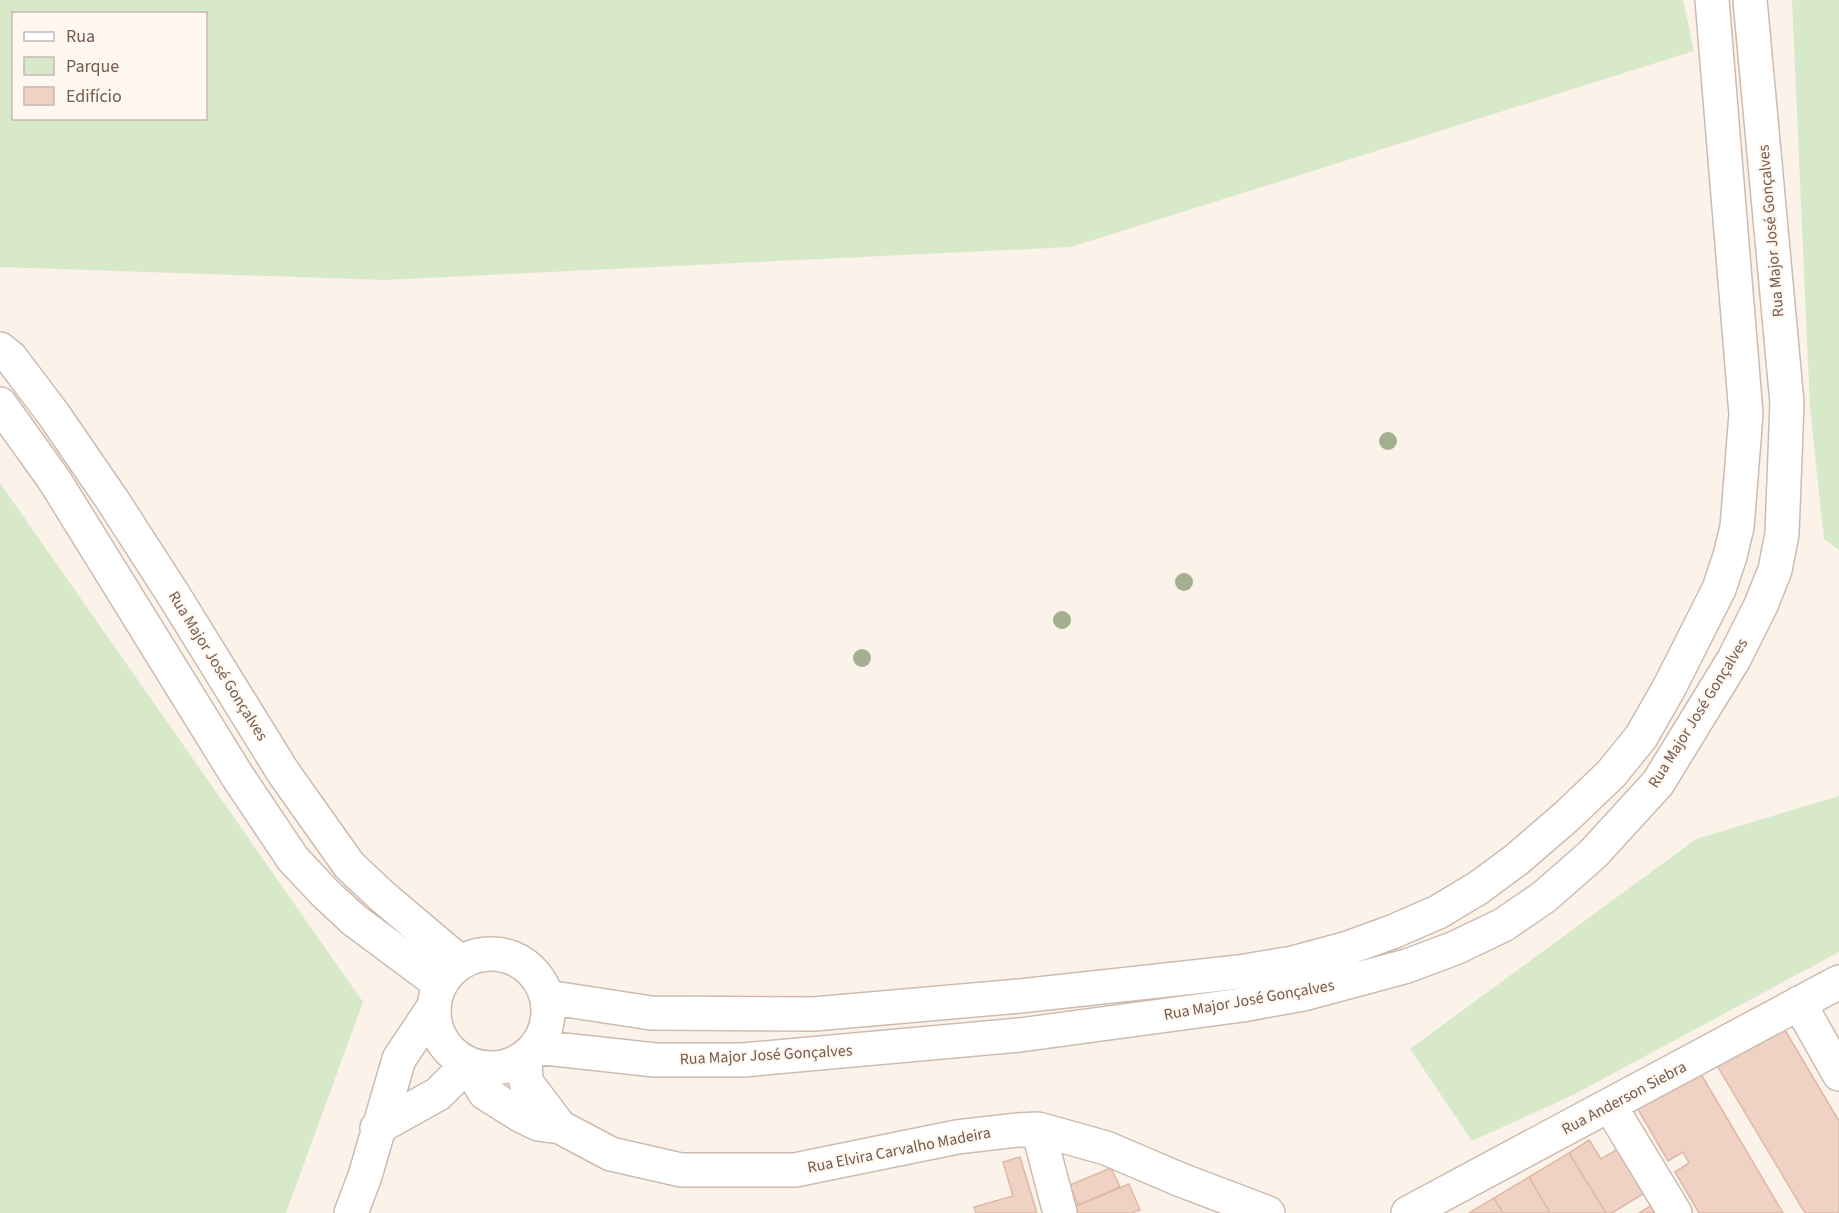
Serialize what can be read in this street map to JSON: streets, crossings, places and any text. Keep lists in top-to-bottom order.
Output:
{
  "streets": {
    "street": ["Rua Major José Gonçalves", "Rua Anderson Siebra", "Rua Elvira Carvalho Madeira"]
  },
  "crossings": [
    ["Rua Major José Gonçalves", "Rua Elvira Carvalho Madeira"]
  ],
  "legend": ["Rua", "Parque", "Edifício"]
}
